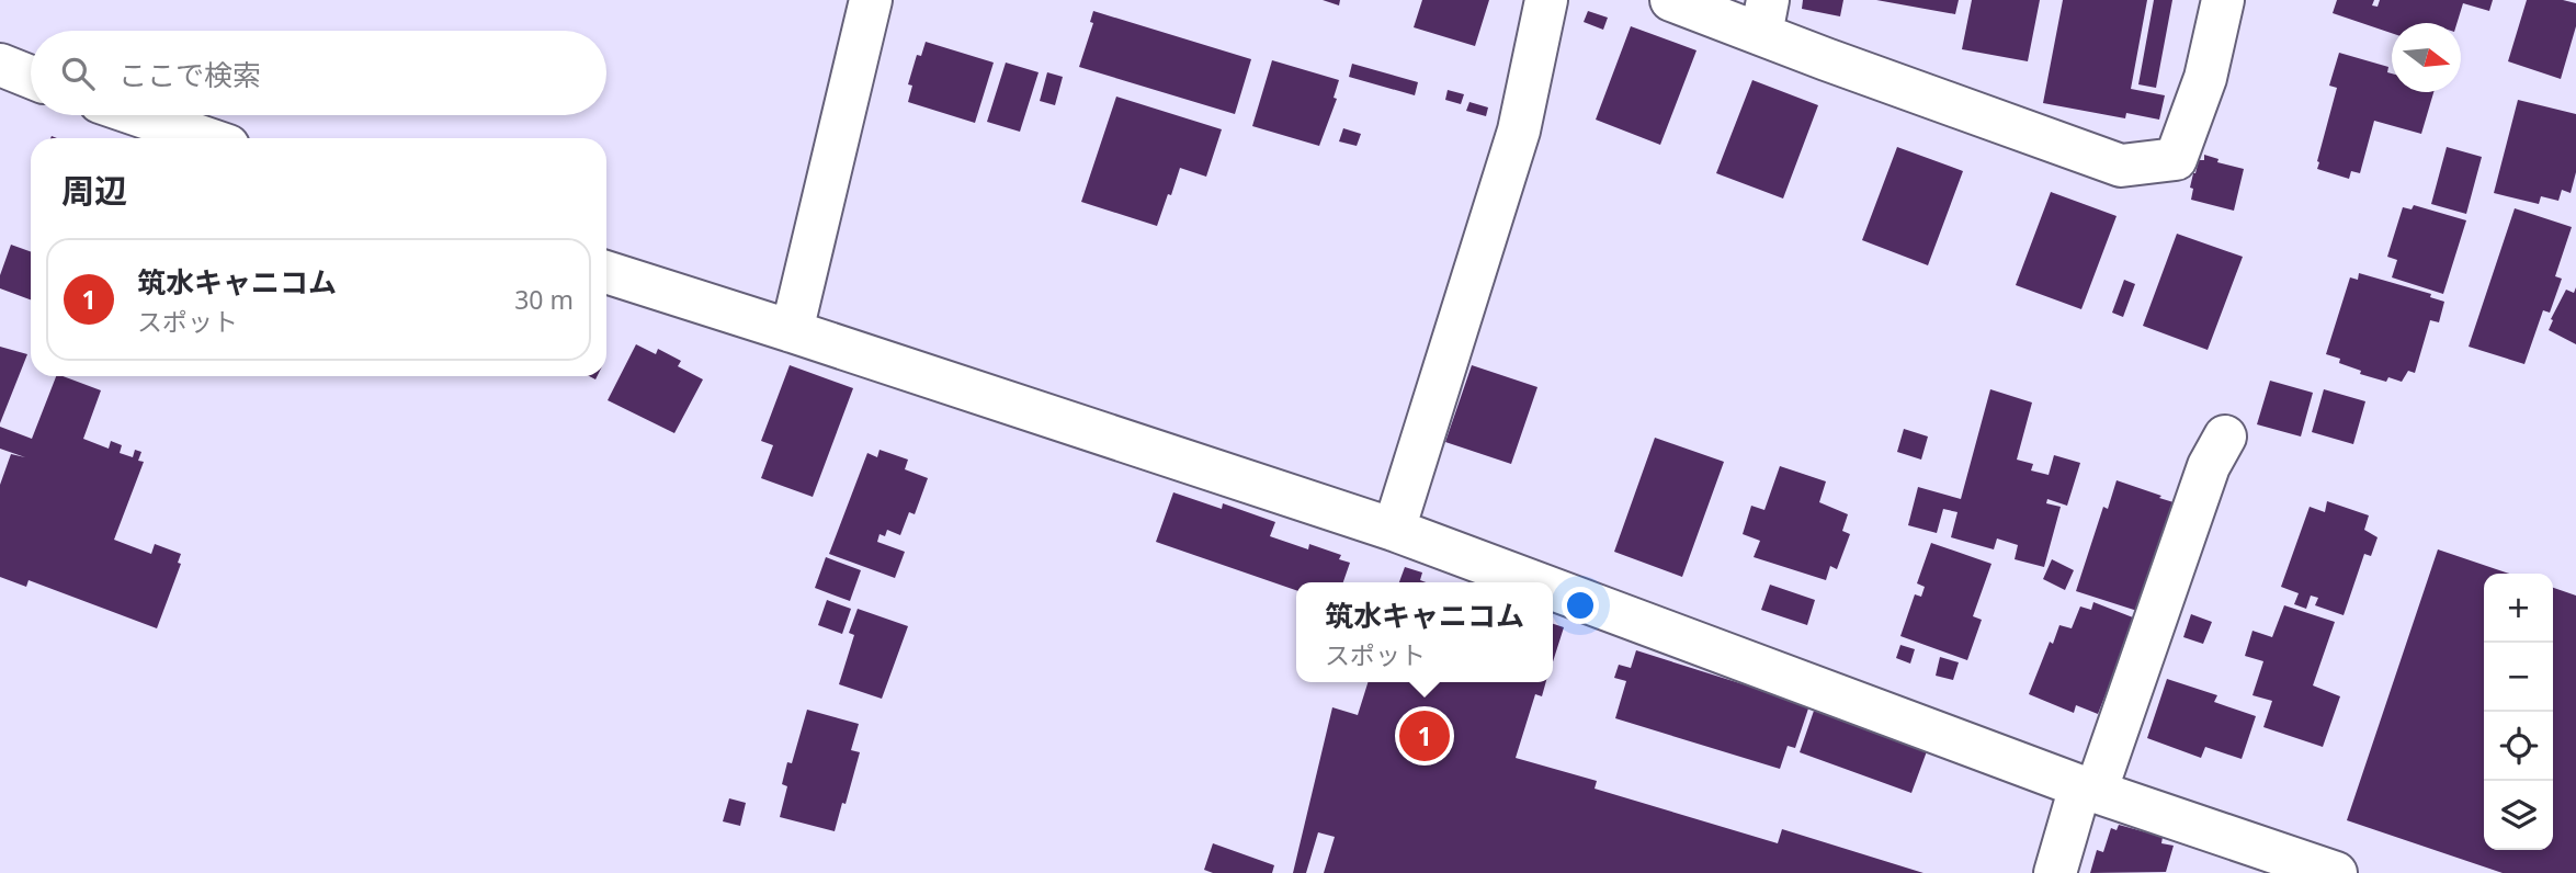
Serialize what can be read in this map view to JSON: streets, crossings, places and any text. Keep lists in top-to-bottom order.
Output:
{
  "north": "right",
  "page": {
    "search": "ここで検索",
    "heading": "周辺",
    "list": [
      {
        "mark": "1",
        "name": "筑水キャニコム",
        "note": "スポット",
        "value": "30 m"
      }
    ],
    "map_buttons": ["+", "−"],
    "popup": ["筑水キャニコム", "スポット"],
    "pins": "1"
  }
}
